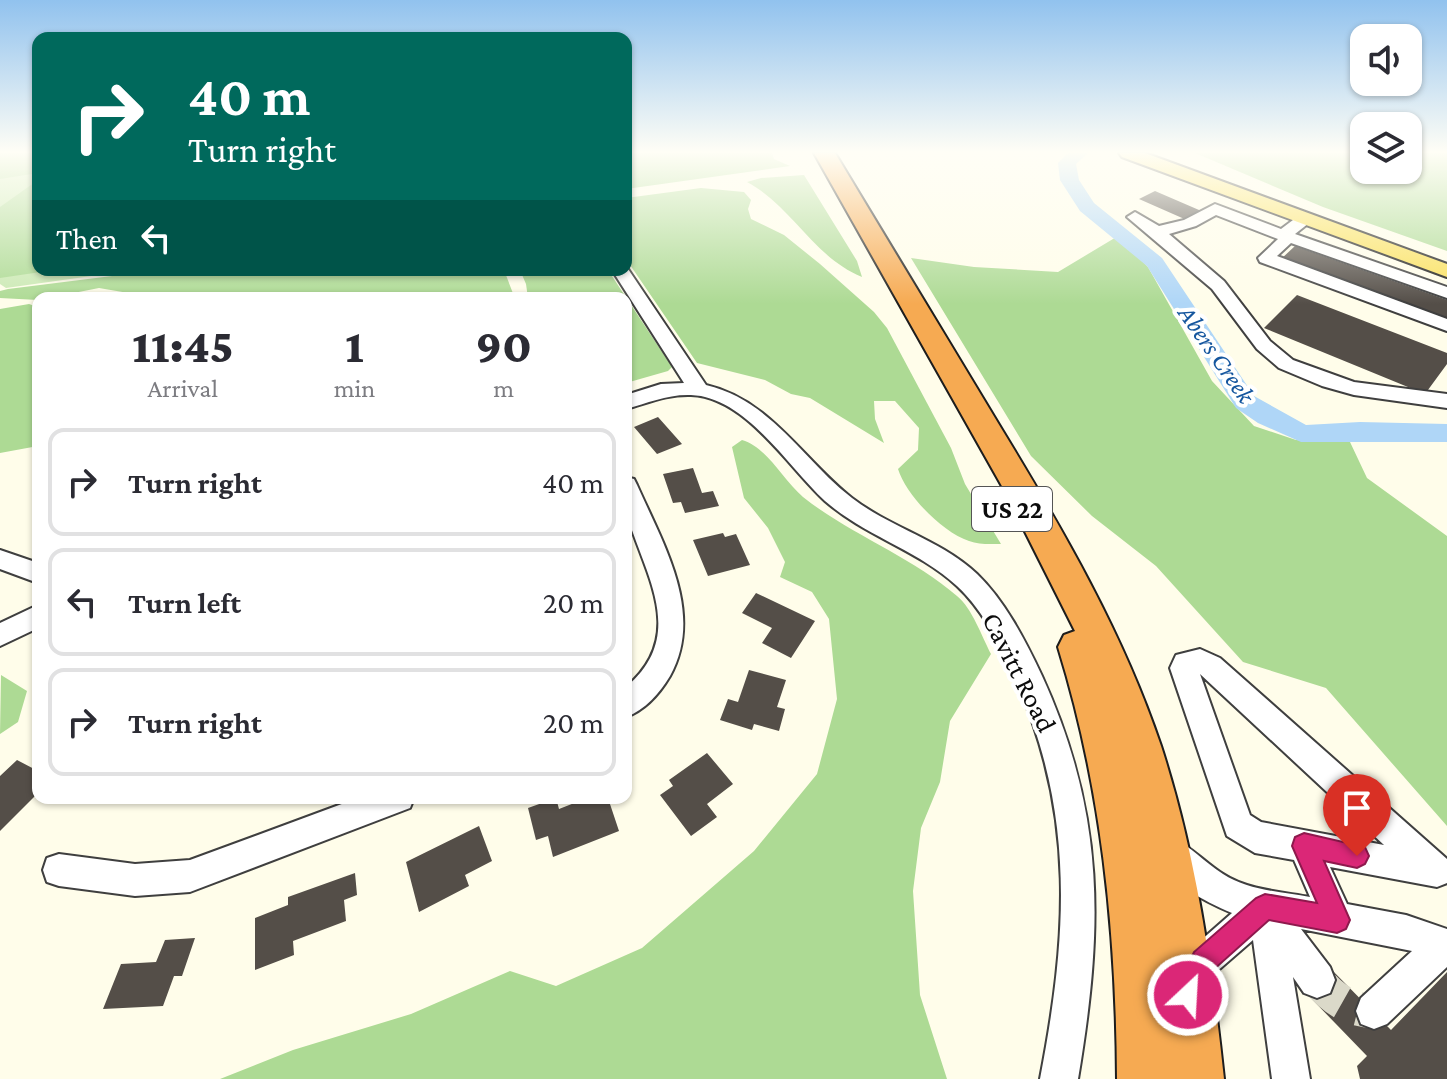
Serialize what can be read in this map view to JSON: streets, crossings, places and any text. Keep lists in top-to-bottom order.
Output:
{
  "streets": {
    "highway": ["US 22"],
    "street": ["Cavitt Road"]
  },
  "water": ["Abers Creek"],
  "page": {
    "turn": ["40 m", "Turn right"],
    "then": "Then",
    "eta": [
      "11:45",
      "Arrival",
      "1",
      "min",
      "90",
      "m"
    ],
    "list": [
      {
        "name": "Turn right",
        "value": "40 m"
      },
      {
        "name": "Turn left",
        "value": "20 m"
      },
      {
        "name": "Turn right",
        "value": "20 m"
      }
    ]
  }
}
